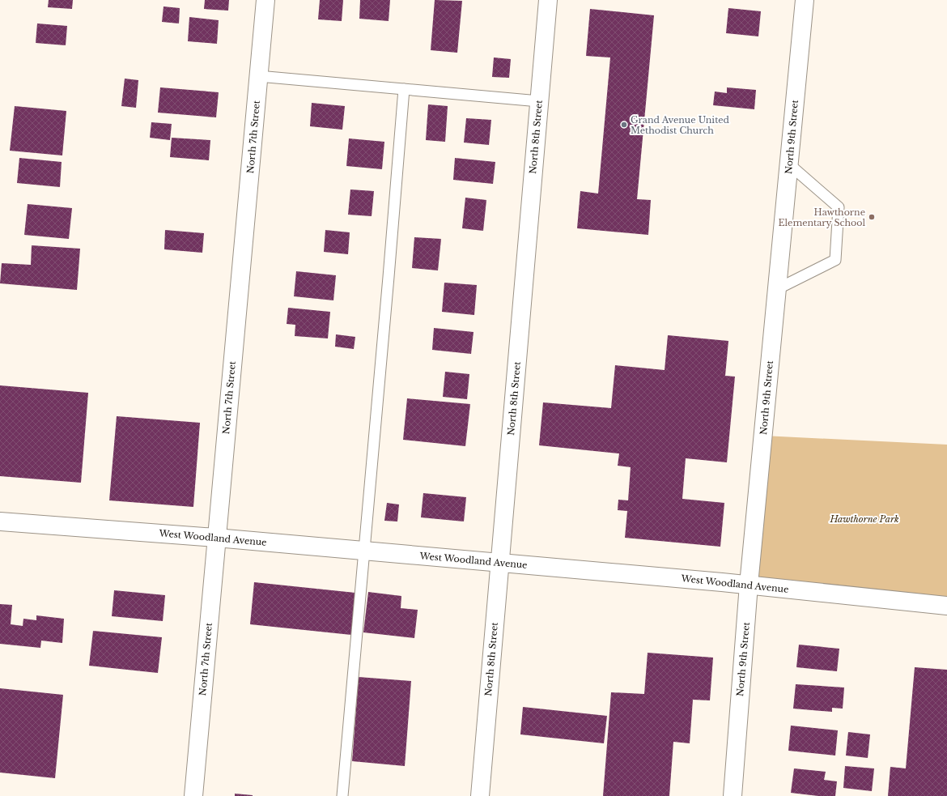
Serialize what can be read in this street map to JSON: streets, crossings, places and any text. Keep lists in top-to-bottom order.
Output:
{
  "streets": {
    "street": [
      "North 7th Street",
      "North 8th Street",
      "North 9th Street",
      "West Woodland Avenue"
    ]
  },
  "crossings": [
    ["North 7th Street", "West Woodland Avenue"],
    ["North 8th Street", "West Woodland Avenue"],
    ["North 9th Street", "West Woodland Avenue"]
  ],
  "parks": ["Hawthorne Park"],
  "places": ["Grand Avenue United Methodist Church", "Hawthorne Elementary School"]
}
